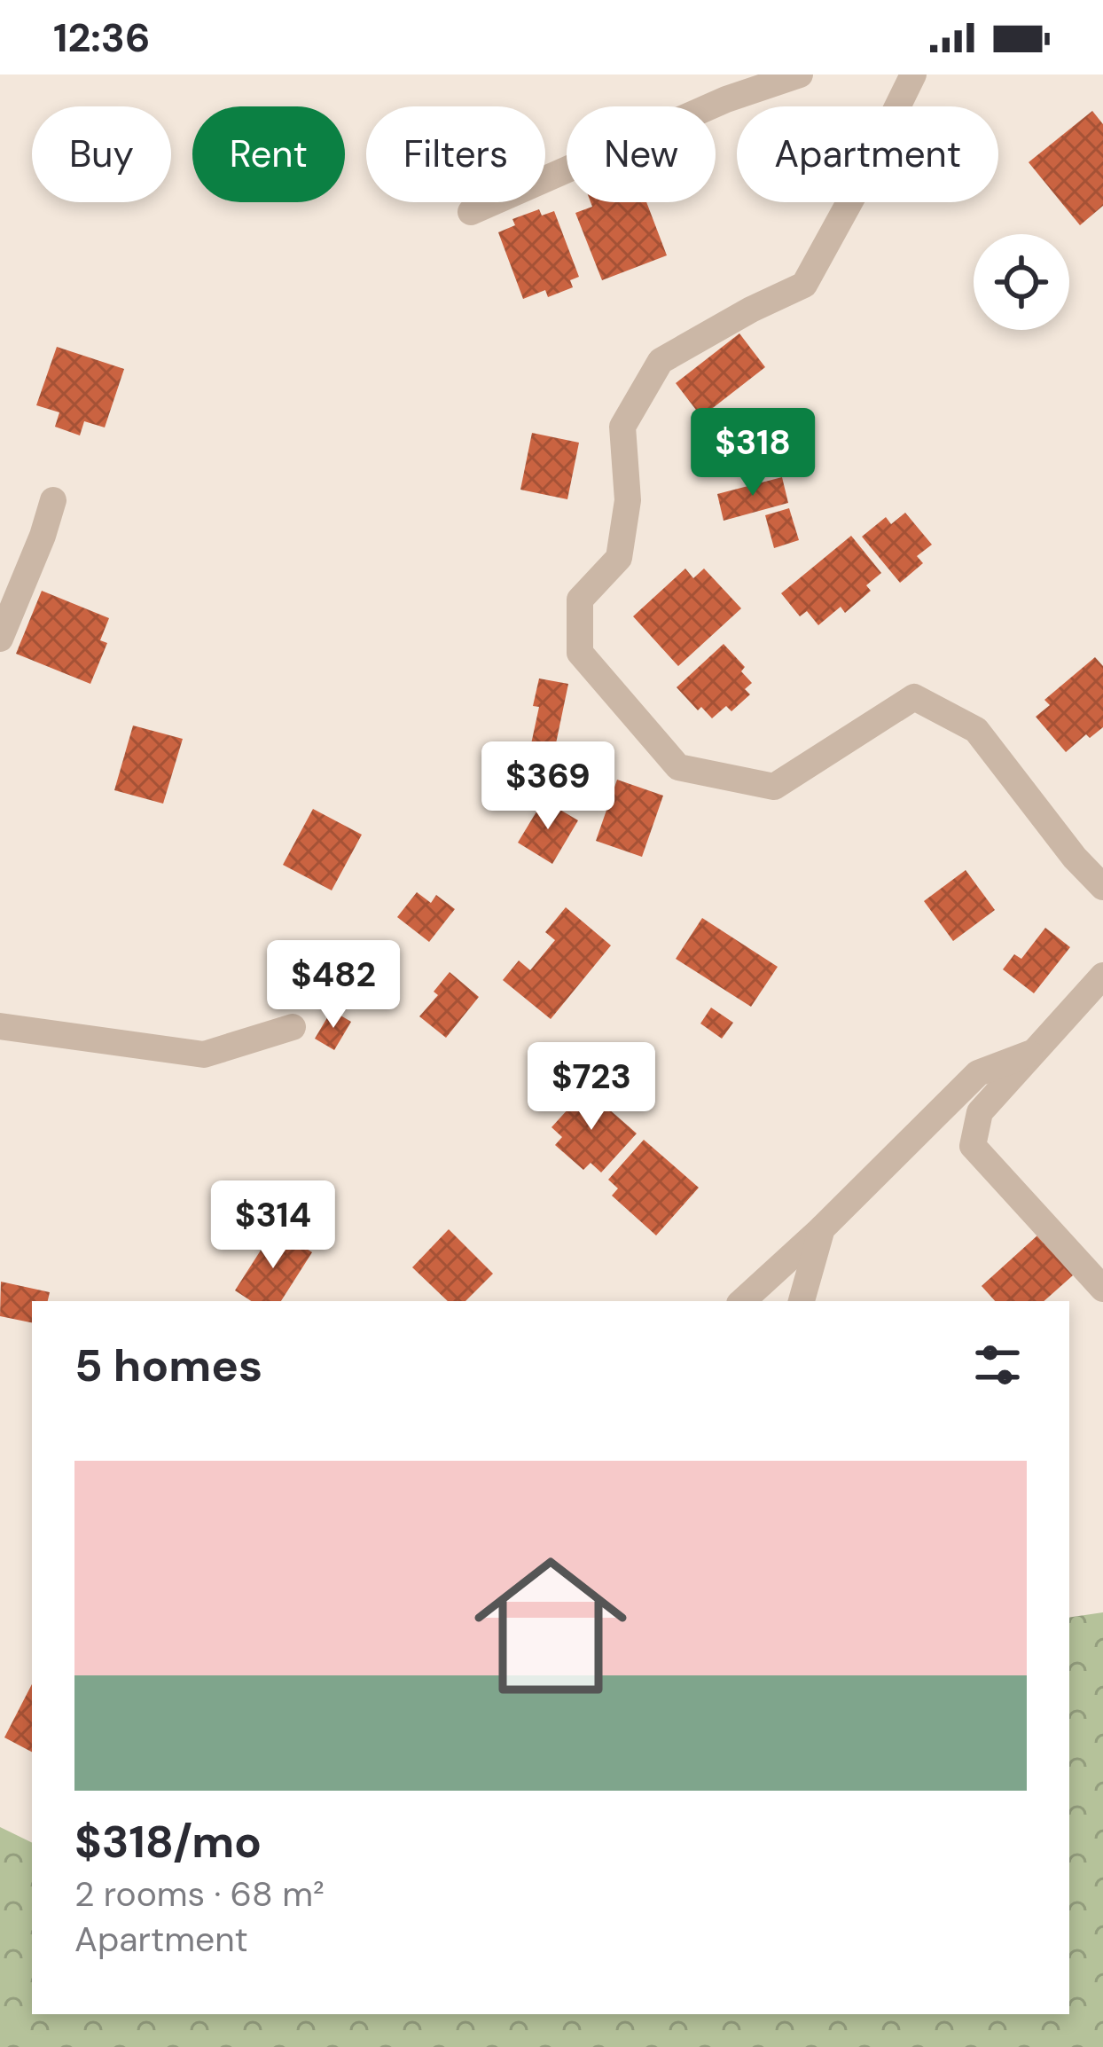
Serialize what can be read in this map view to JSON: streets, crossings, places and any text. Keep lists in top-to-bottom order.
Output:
{
  "page": {
    "status": "12:36",
    "chip": [
      "Buy",
      "Rent",
      "Filters",
      "New",
      "Apartment"
    ],
    "price": [
      "$318",
      "$369",
      "$482",
      "$723",
      "$314"
    ],
    "heading": "5 homes",
    "list": [
      {
        "name": "$318/mo",
        "note": "2 rooms · 68 m² · Apartment"
      }
    ]
  }
}
